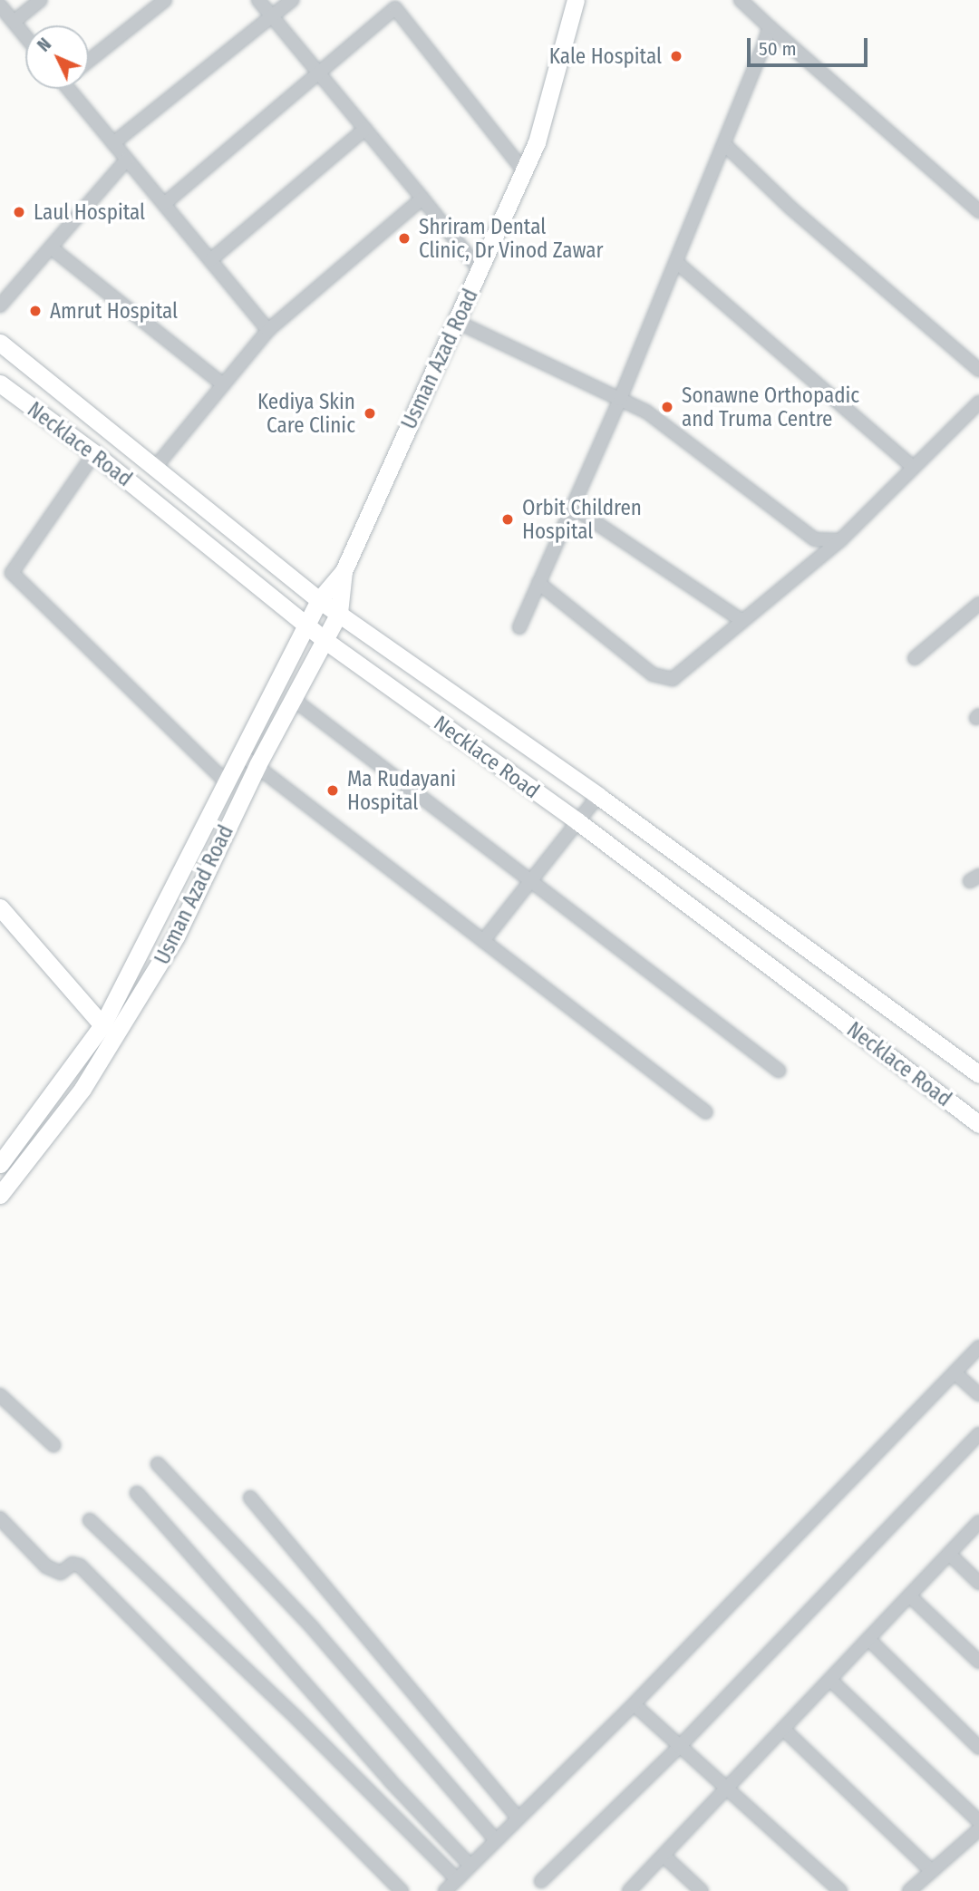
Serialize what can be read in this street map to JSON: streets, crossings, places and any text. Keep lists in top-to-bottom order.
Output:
{
  "streets": {
    "main road": ["Usman Azad Road", "Necklace Road"]
  },
  "crossings": [
    ["Usman Azad Road", "Necklace Road"]
  ],
  "places": [
    "Kale Hospital",
    "Laul Hospital",
    "Shriram Dental Clinic, Dr Vinod Zawar",
    "Amrut Hospital",
    "Sonawne Orthopadic and Truma Centre",
    "Kediya Skin Care Clinic",
    "Orbit Children Hospital",
    "Ma Rudayani Hospital"
  ],
  "scale_bar": "50 m",
  "north": "top left"
}
